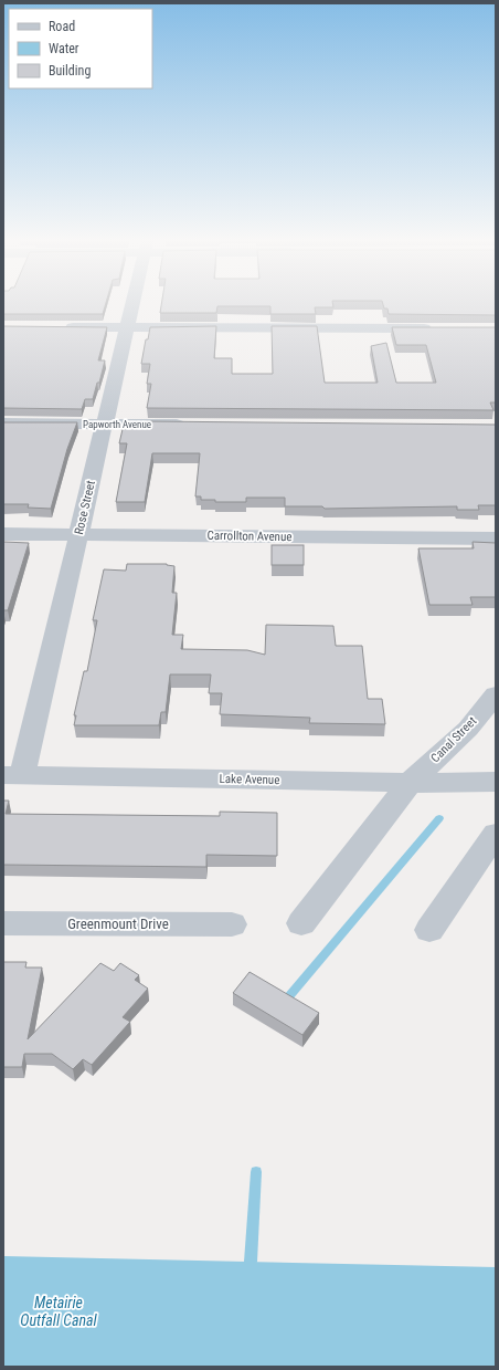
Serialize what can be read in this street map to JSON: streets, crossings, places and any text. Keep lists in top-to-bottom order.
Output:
{
  "streets": {
    "street": [
      "Papworth Avenue",
      "Rose Street",
      "Carrollton Avenue",
      "Canal Street",
      "Lake Avenue",
      "Greenmount Drive"
    ]
  },
  "crossings": [
    ["Papworth Avenue", "Rose Street"],
    ["Rose Street", "Carrollton Avenue"],
    ["Rose Street", "Lake Avenue"],
    ["Canal Street", "Lake Avenue"]
  ],
  "water": ["Metairie Outfall Canal"],
  "legend": ["Road", "Water", "Building"]
}
